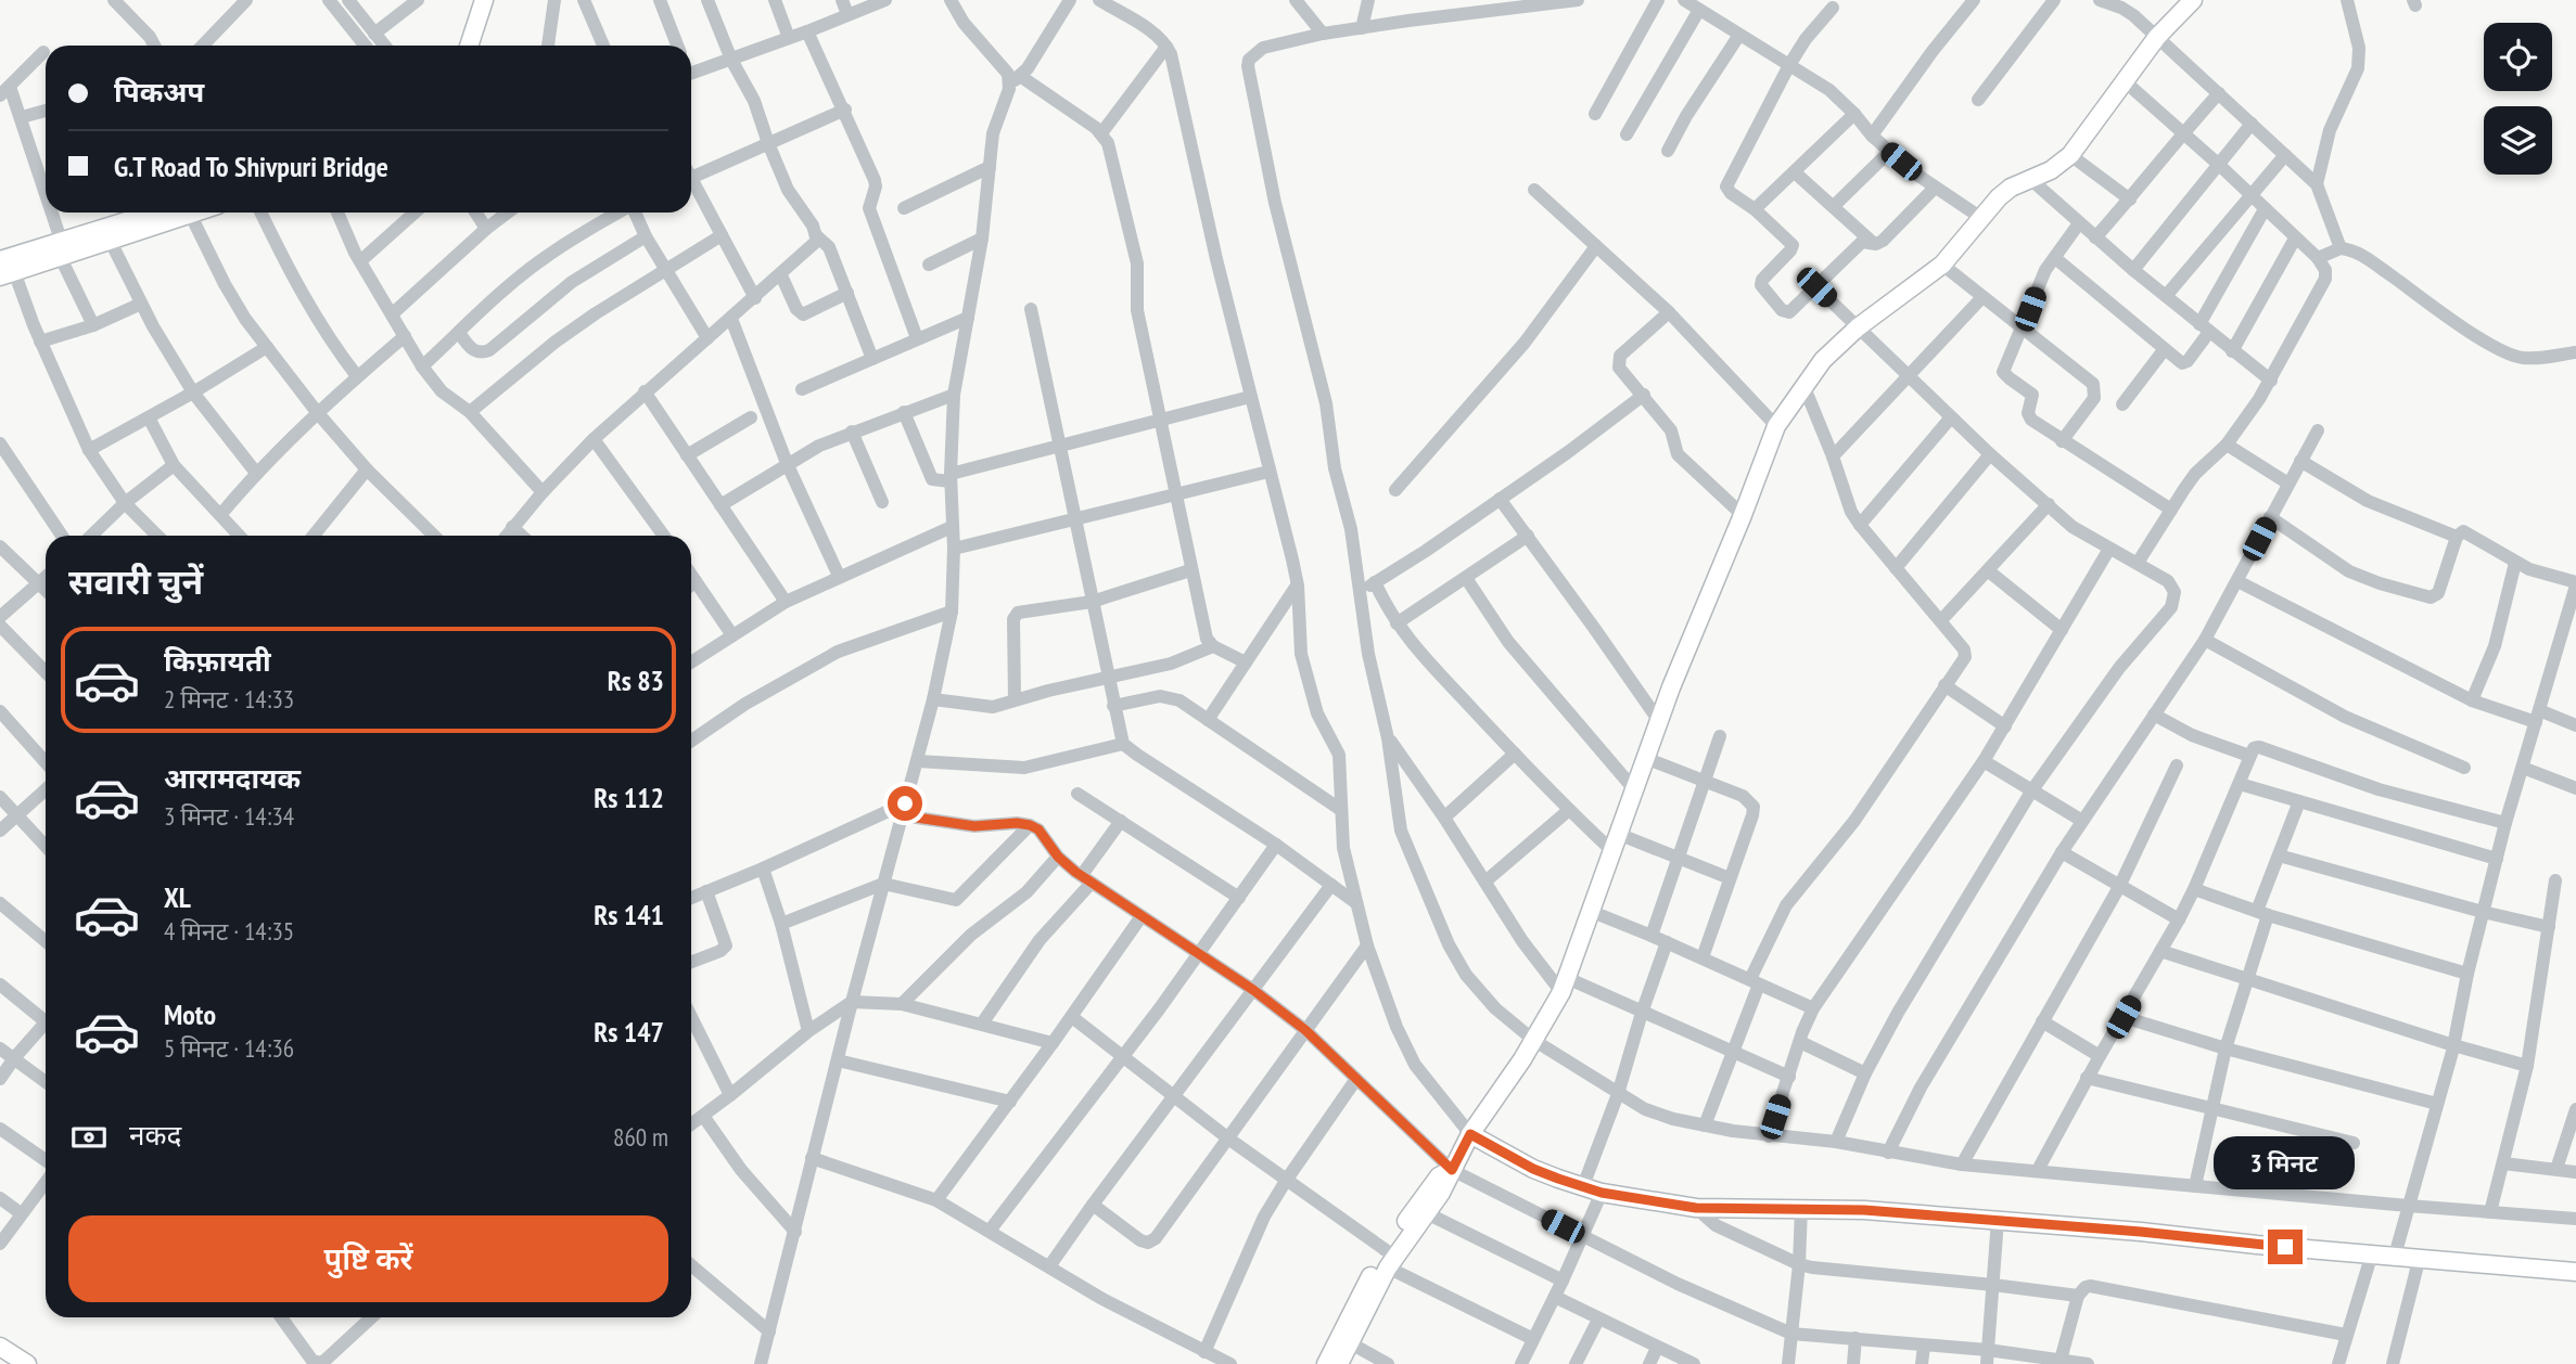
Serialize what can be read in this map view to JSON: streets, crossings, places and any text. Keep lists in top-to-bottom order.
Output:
{
  "page": {
    "banner": ["पिकअप", "G.T Road To Shivpuri Bridge"],
    "heading": "सवारी चुनें",
    "list": [
      {
        "name": "किफ़ायती",
        "note": "2 मिनट · 14:33",
        "value": "Rs 83"
      },
      {
        "name": "आरामदायक",
        "note": "3 मिनट · 14:34",
        "value": "Rs 112"
      },
      {
        "name": "XL",
        "note": "4 मिनट · 14:35",
        "value": "Rs 141"
      },
      {
        "name": "Moto",
        "note": "5 मिनट · 14:36",
        "value": "Rs 147"
      }
    ],
    "pay": ["नकद", "860 m"],
    "bubble": "3 मिनट",
    "buttons": "पुष्टि करें"
  }
}
